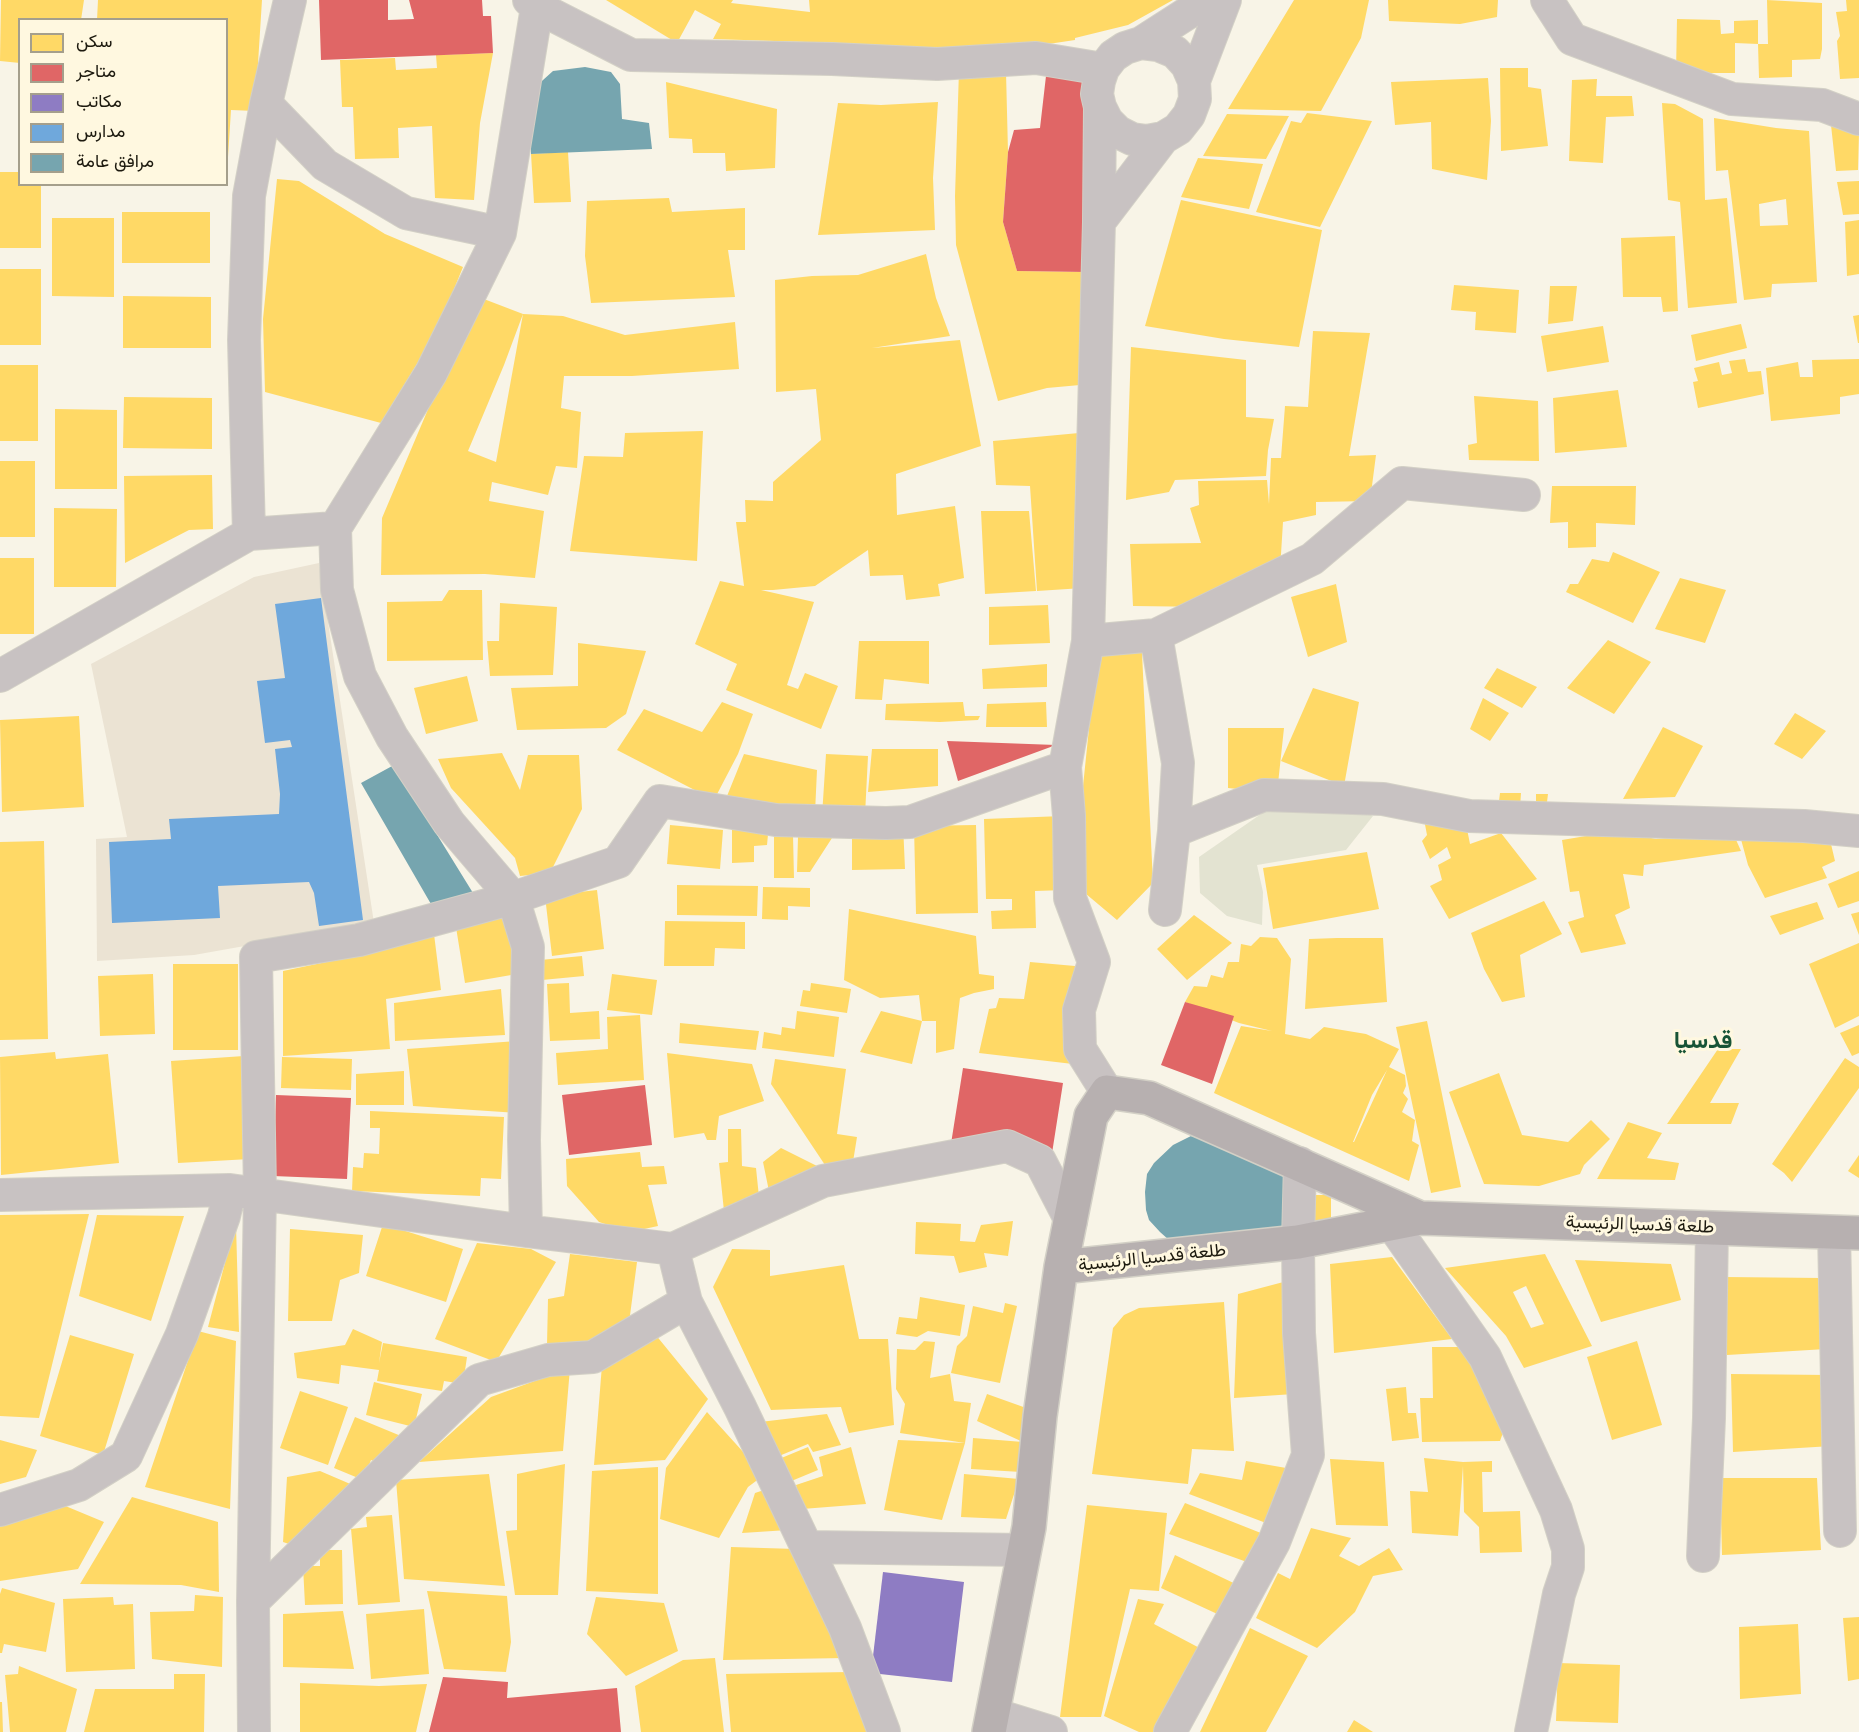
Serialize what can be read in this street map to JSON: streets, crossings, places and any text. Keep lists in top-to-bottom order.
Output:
{
  "streets": {
    "main road": ["طلعة قدسيا الرئيسية"]
  },
  "districts": ["قدسيا"],
  "legend": [
    "سكن",
    "متاجر",
    "مكاتب",
    "مدارس",
    "مرافق عامة"
  ]
}
